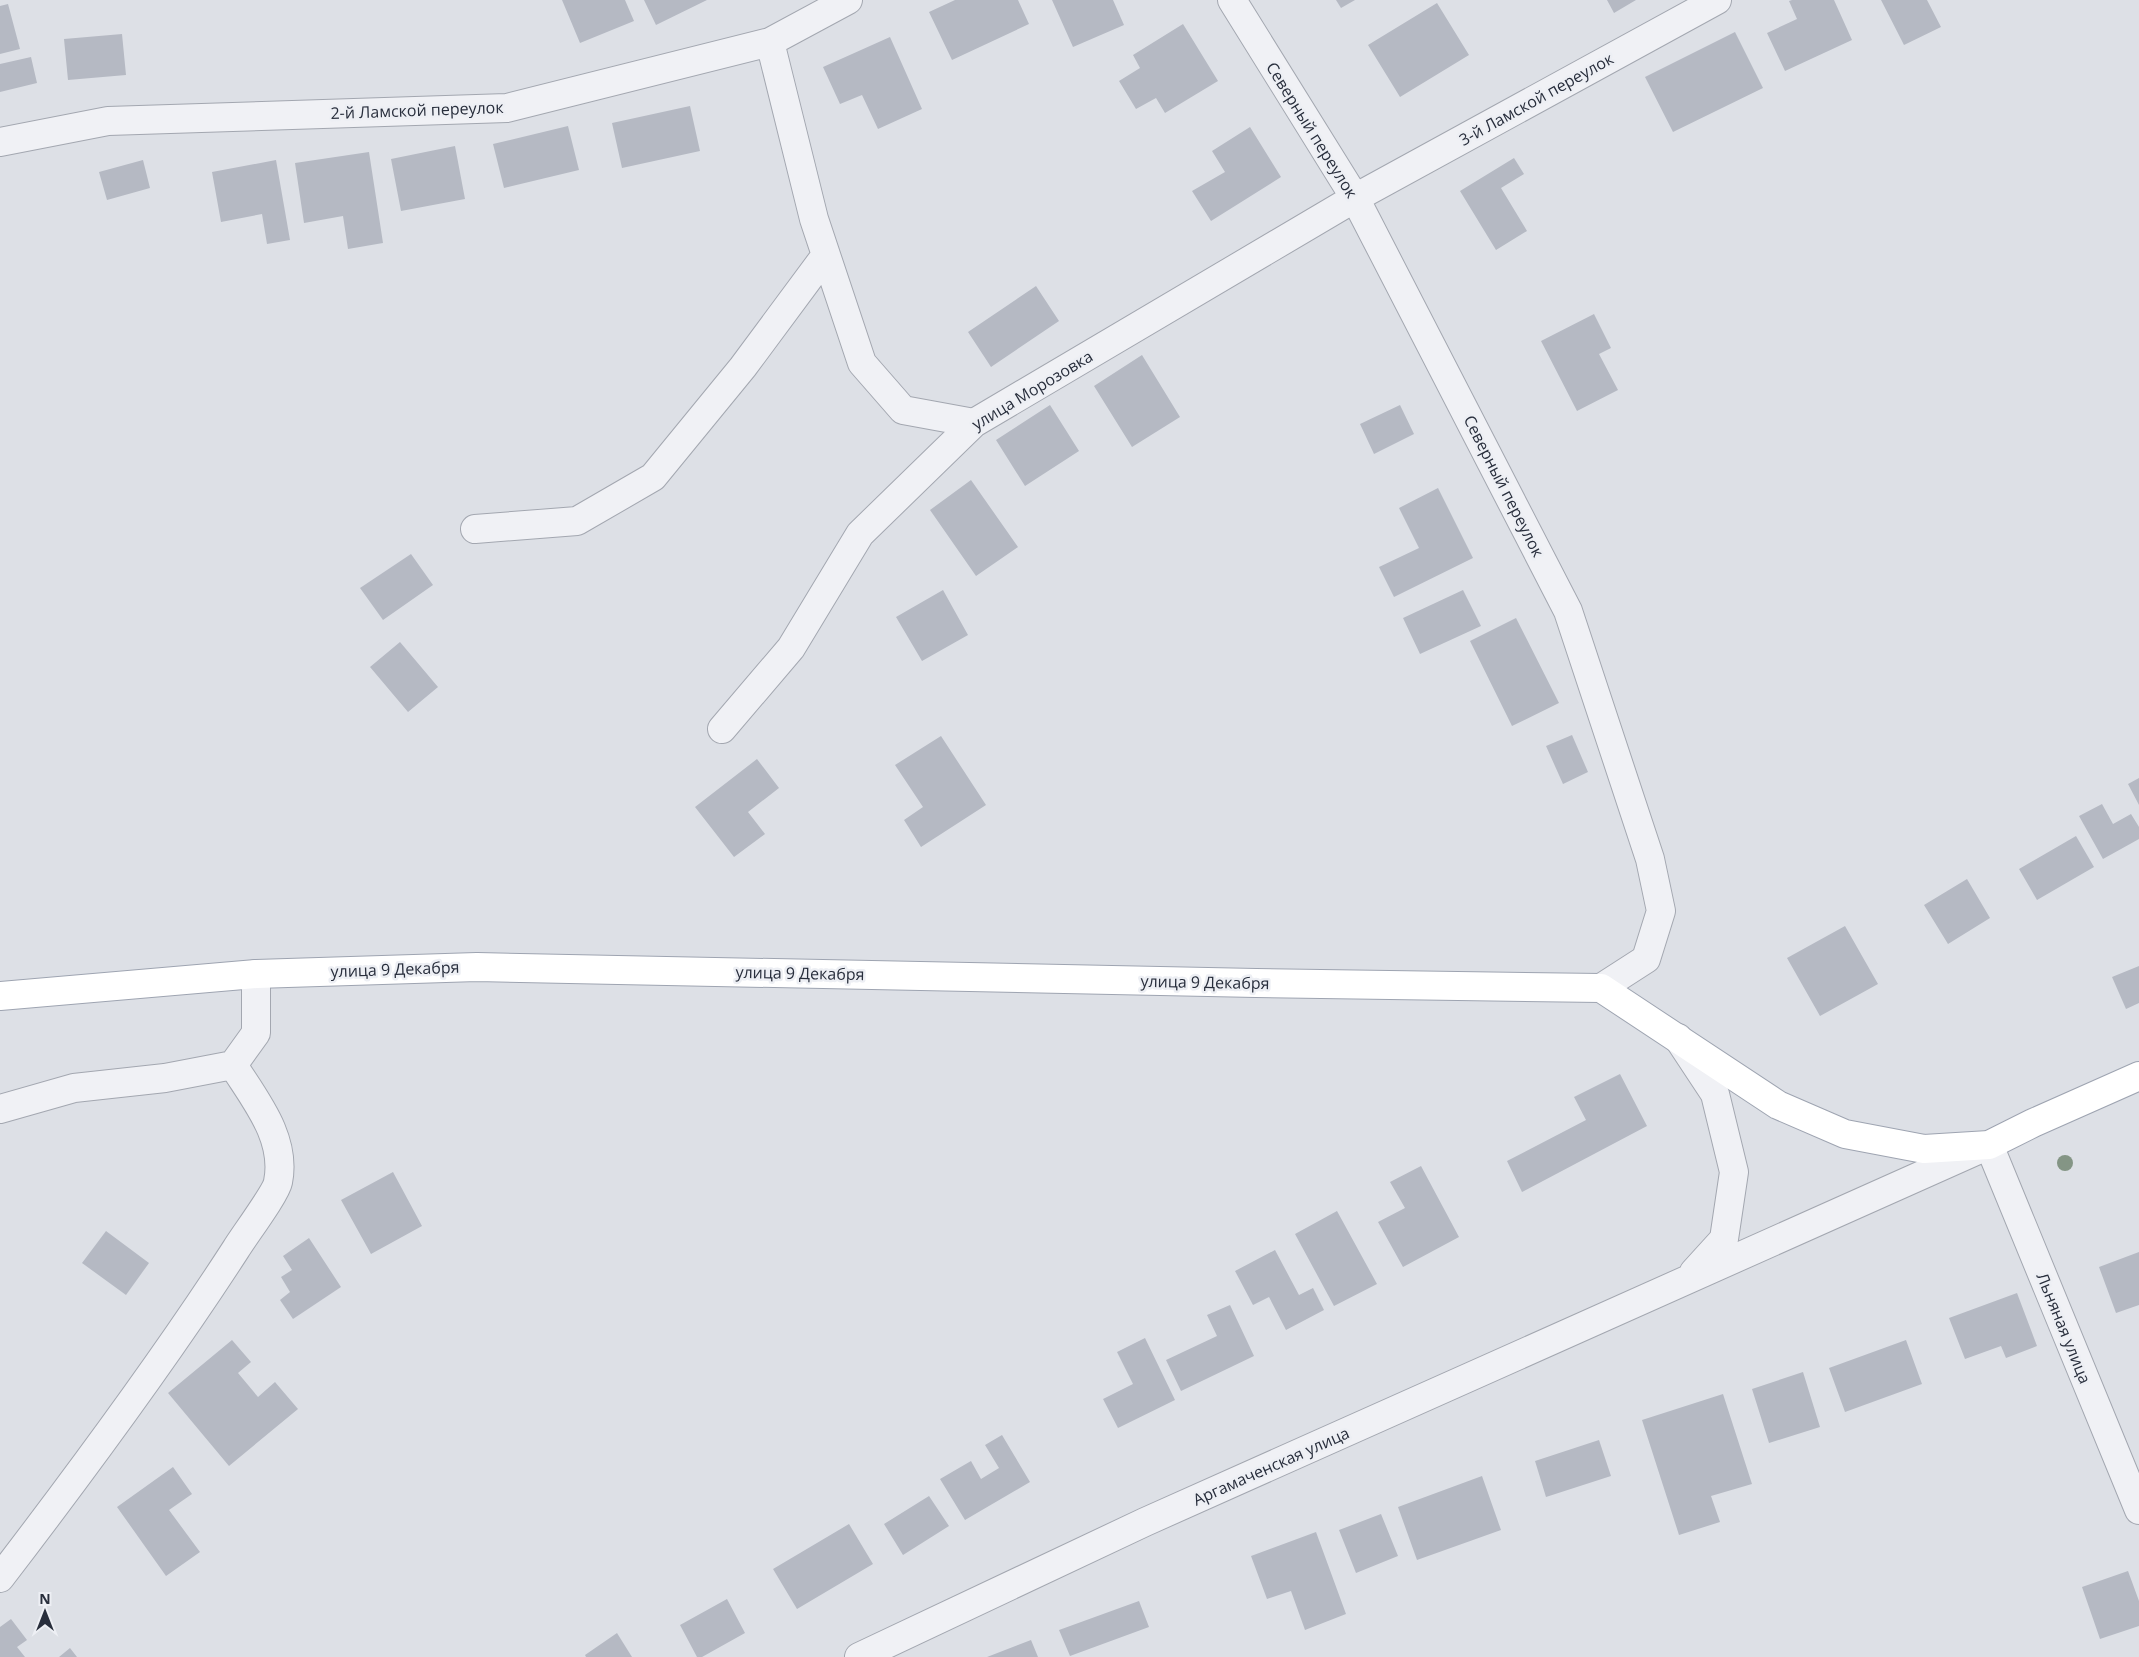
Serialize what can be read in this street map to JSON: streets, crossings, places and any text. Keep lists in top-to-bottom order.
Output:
{
  "streets": {
    "main road": ["улица 9 Декабря"],
    "street": [
      "3-й Ламской переулок",
      "2-й Ламской переулок",
      "Северный переулок",
      "улица Морозовка",
      "Льняная улица",
      "Аргамаченская улица"
    ]
  },
  "crossings": [
    ["3-й Ламской переулок", "Северный переулок"],
    ["3-й Ламской переулок", "улица Морозовка"],
    ["Северный переулок", "улица Морозовка"],
    ["Северный переулок", "улица 9 Декабря"],
    ["Льняная улица", "Аргамаченская улица"]
  ],
  "north": "top"
}
